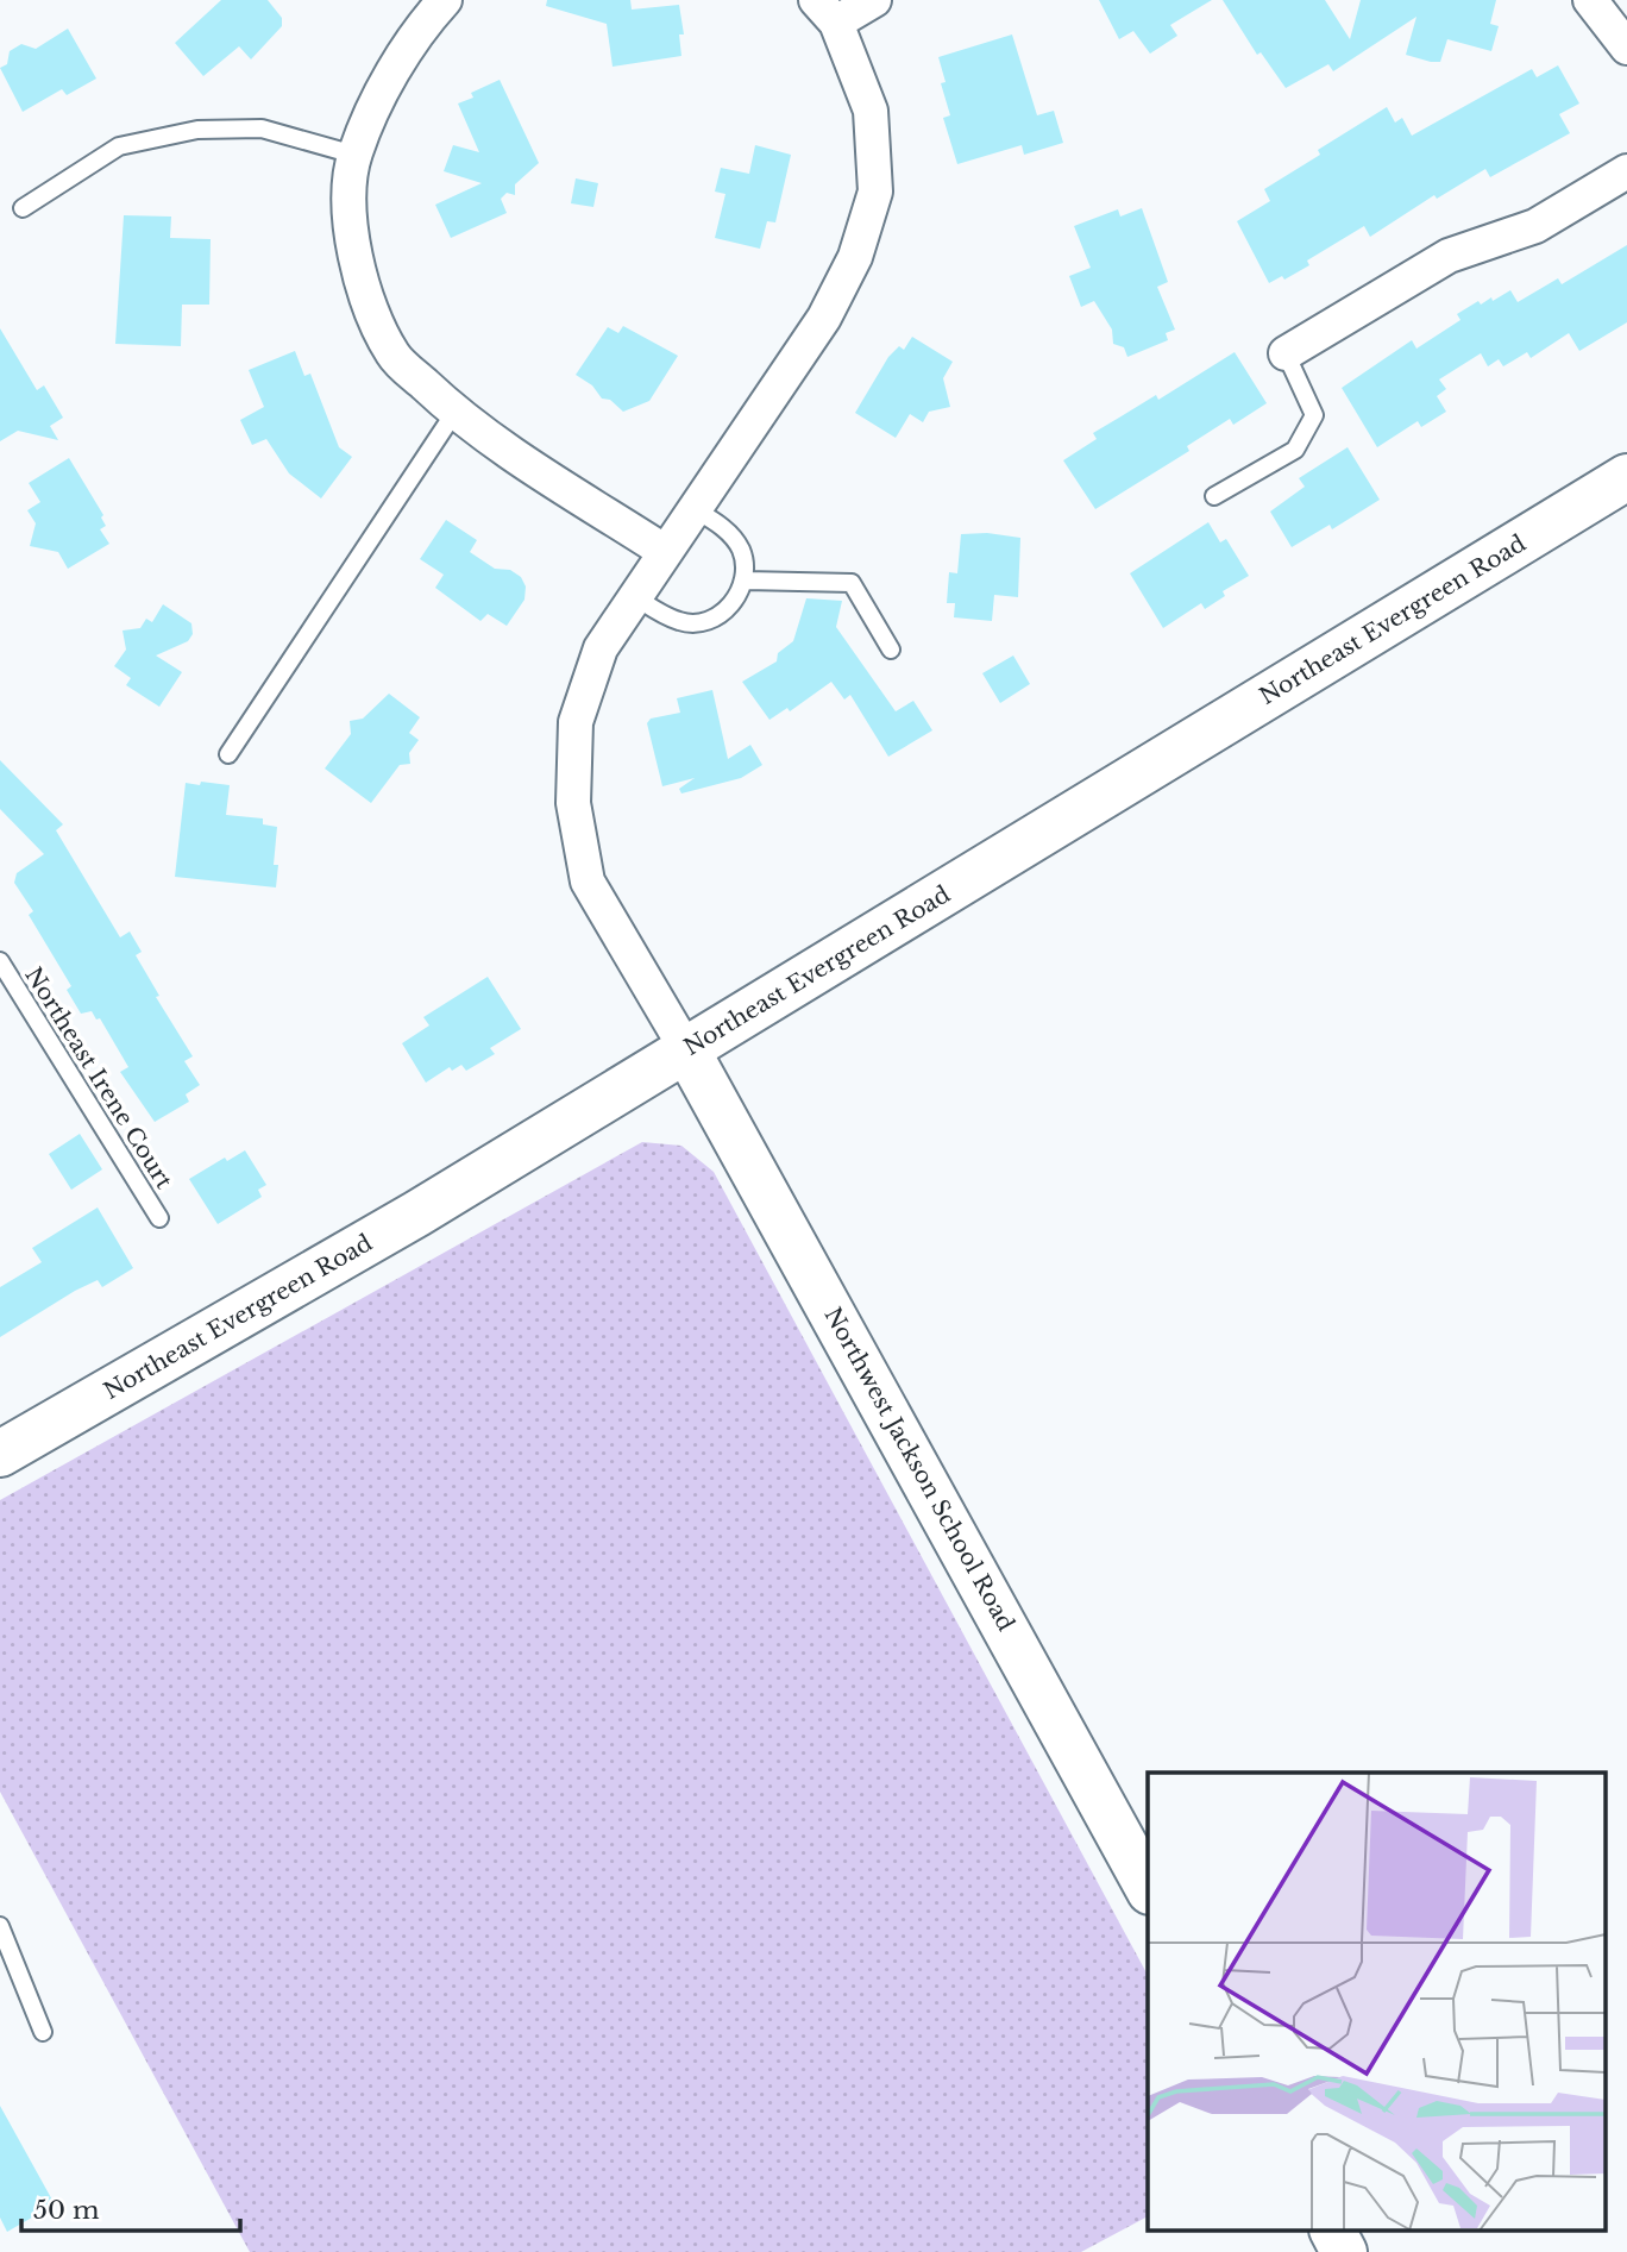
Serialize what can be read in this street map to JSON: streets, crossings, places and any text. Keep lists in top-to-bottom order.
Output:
{
  "streets": {
    "main road": ["Northeast Evergreen Road", "Northwest Jackson School Road"],
    "lane": ["Northeast Irene Court"]
  },
  "crossings": [
    ["Northeast Evergreen Road", "Northwest Jackson School Road"]
  ],
  "scale_bar": "50 m"
}
